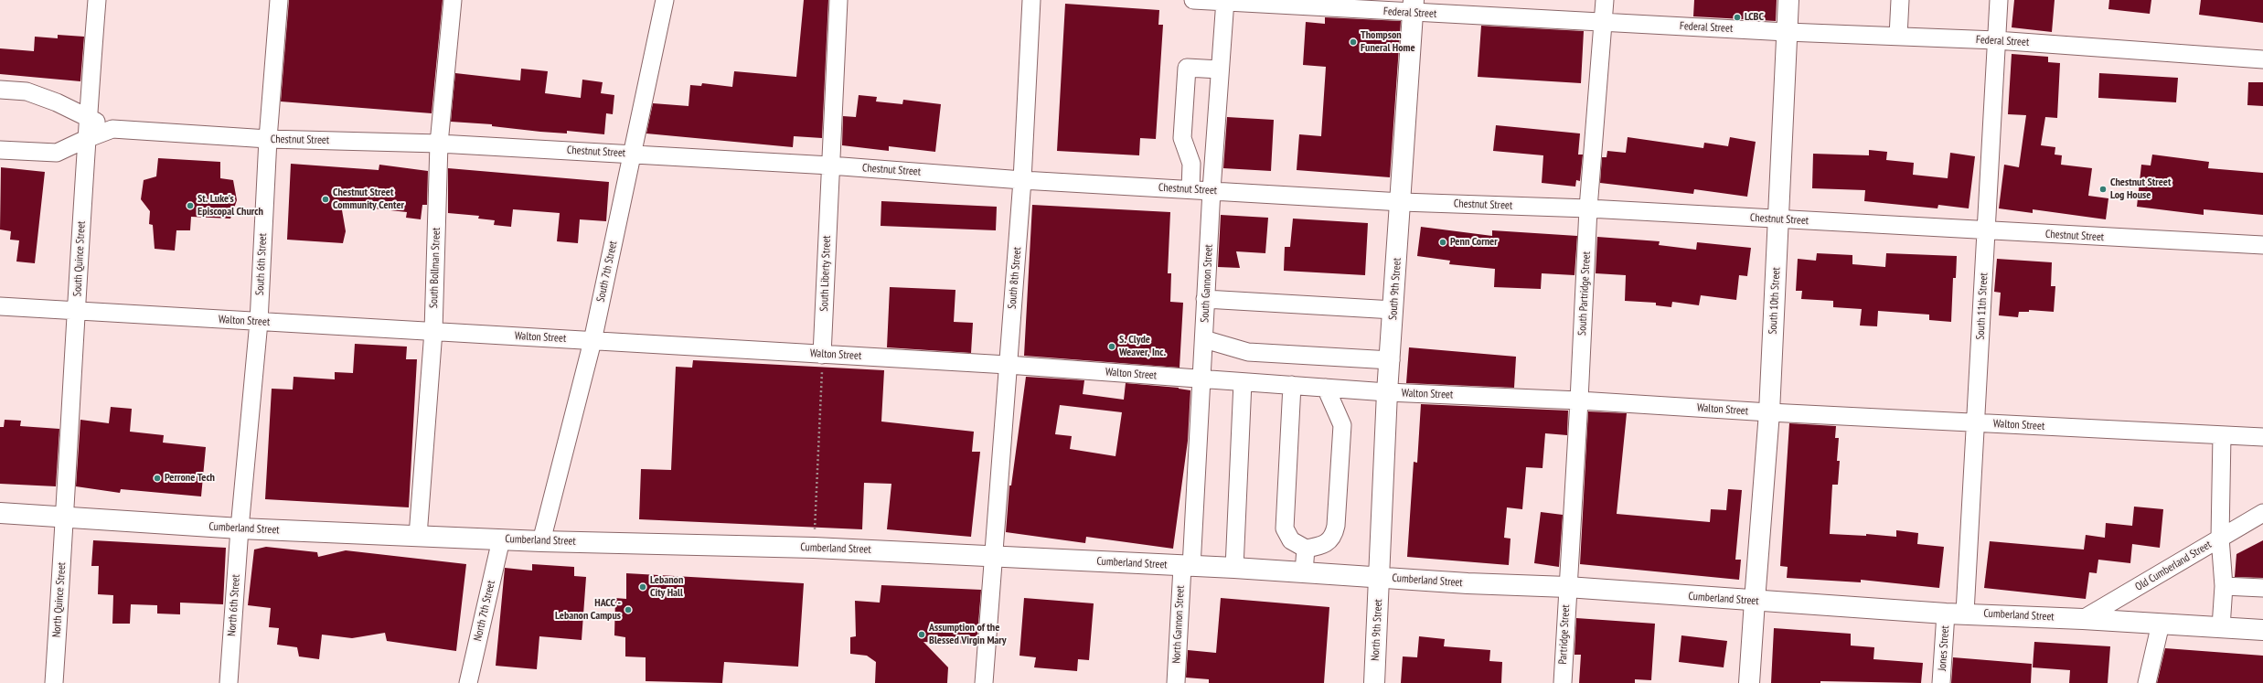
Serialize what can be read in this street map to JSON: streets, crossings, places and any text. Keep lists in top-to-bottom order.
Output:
{
  "streets": {
    "main road": [
      "South 9th Street",
      "South 10th Street",
      "Cumberland Street",
      "North 9th Street"
    ],
    "street": [
      "Federal Street",
      "Chestnut Street",
      "South Quince Street",
      "South 6th Street",
      "South Bollman Street",
      "South 7th Street",
      "South Liberty Street",
      "South 8th Street",
      "South Gannon Street",
      "South Partridge Street",
      "South 11th Street",
      "Walton Street",
      "Old Cumberland Street",
      "North Quince Street",
      "North 6th Street",
      "North 7th Street",
      "North Gannon Street",
      "Partridge Street",
      "Jones Street"
    ]
  },
  "crossings": [
    ["Federal Street", "South Gannon Street"],
    ["Federal Street", "South 9th Street"],
    ["Federal Street", "South Partridge Street"],
    ["Federal Street", "South 10th Street"],
    ["Federal Street", "South 11th Street"],
    ["Chestnut Street", "South Quince Street"],
    ["Chestnut Street", "South 6th Street"],
    ["Chestnut Street", "South Bollman Street"],
    ["Chestnut Street", "South 7th Street"],
    ["Chestnut Street", "South Liberty Street"],
    ["Chestnut Street", "South 8th Street"],
    ["Chestnut Street", "South Gannon Street"],
    ["Chestnut Street", "South 9th Street"],
    ["Chestnut Street", "South Partridge Street"],
    ["Chestnut Street", "South 10th Street"],
    ["Chestnut Street", "South 11th Street"],
    ["South Quince Street", "Walton Street"],
    ["South Quince Street", "Cumberland Street"],
    ["South Quince Street", "North Quince Street"],
    ["South 6th Street", "Walton Street"],
    ["South 6th Street", "Cumberland Street"],
    ["South 6th Street", "North 6th Street"],
    ["South Bollman Street", "Walton Street"],
    ["South Bollman Street", "Cumberland Street"],
    ["South 7th Street", "Walton Street"],
    ["South 7th Street", "Cumberland Street"],
    ["South Liberty Street", "Walton Street"],
    ["South 8th Street", "Walton Street"],
    ["South 8th Street", "Cumberland Street"],
    ["South Gannon Street", "Walton Street"],
    ["South Gannon Street", "Cumberland Street"],
    ["South Gannon Street", "North Gannon Street"],
    ["South 9th Street", "Walton Street"],
    ["South 9th Street", "Cumberland Street"],
    ["South 9th Street", "North 9th Street"],
    ["South Partridge Street", "Walton Street"],
    ["South Partridge Street", "Cumberland Street"],
    ["South Partridge Street", "Partridge Street"],
    ["South 10th Street", "Walton Street"],
    ["South 10th Street", "Cumberland Street"],
    ["South 11th Street", "Walton Street"],
    ["South 11th Street", "Cumberland Street"],
    ["South 11th Street", "Jones Street"],
    ["Cumberland Street", "Old Cumberland Street"],
    ["Cumberland Street", "North Quince Street"],
    ["Cumberland Street", "North 6th Street"],
    ["Cumberland Street", "North 7th Street"],
    ["Cumberland Street", "North Gannon Street"],
    ["Cumberland Street", "North 9th Street"],
    ["Cumberland Street", "Partridge Street"],
    ["Cumberland Street", "Jones Street"]
  ],
  "places": [
    "LCBC",
    "Thompson Funeral Home",
    "Chestnut Street Log House",
    "Chestnut Street Community Center",
    "St. Luke's Episcopal Church",
    "Penn Corner",
    "S. Clyde Weaver, Inc.",
    "Perrone Tech",
    "Lebanon City Hall",
    "HACC - Lebanon Campus",
    "Assumption of the Blessed Virgin Mary"
  ]
}
